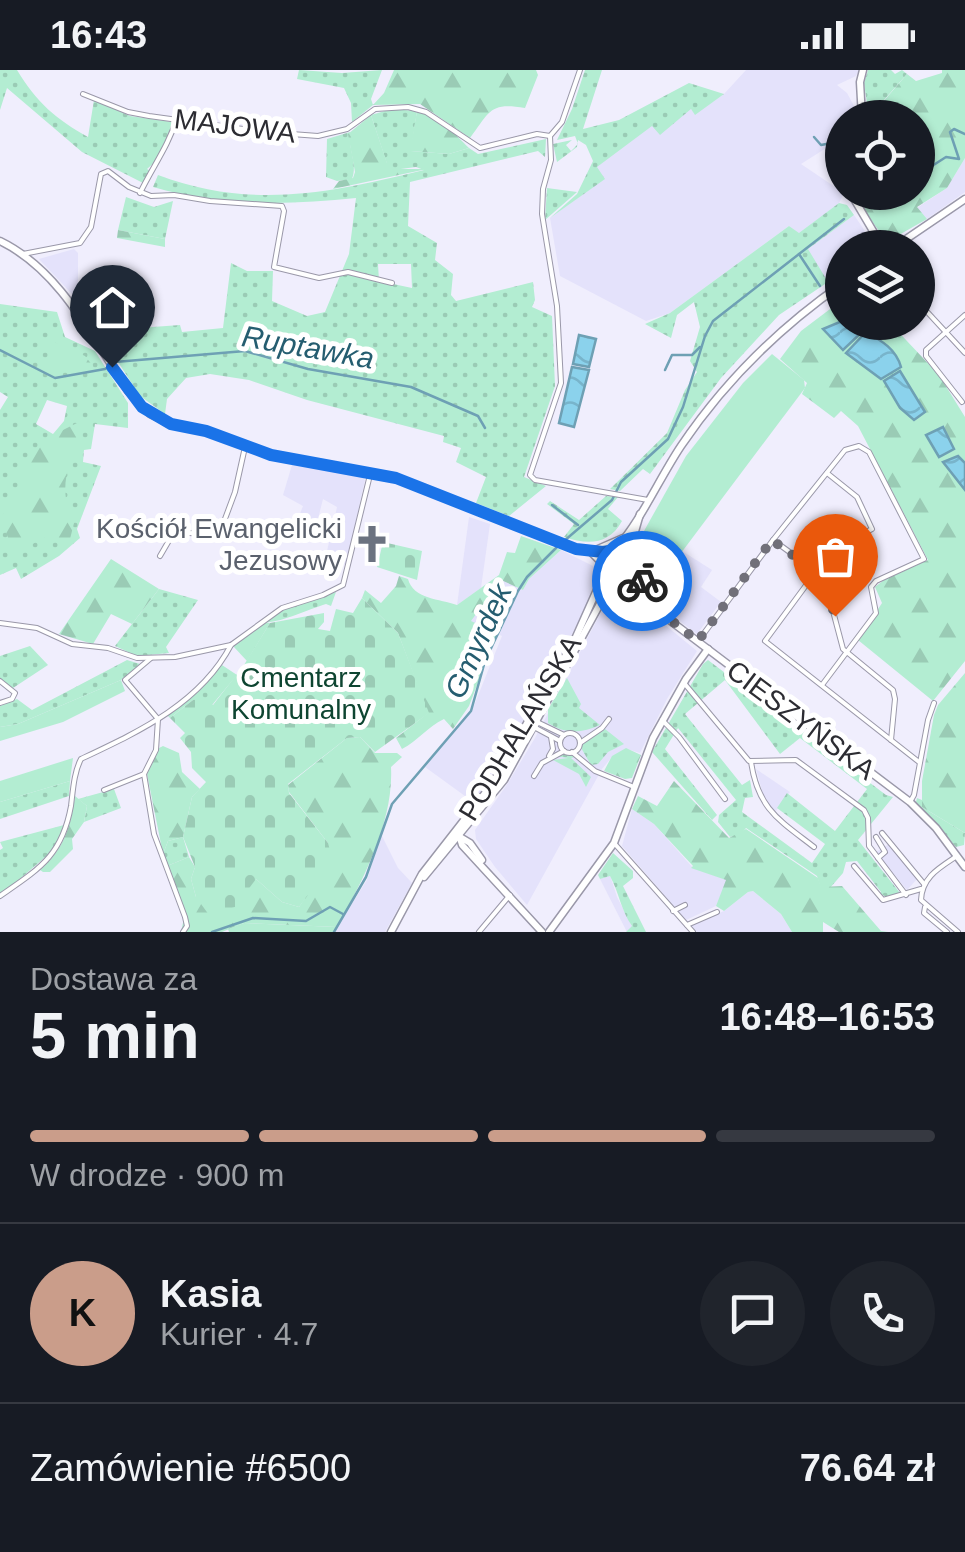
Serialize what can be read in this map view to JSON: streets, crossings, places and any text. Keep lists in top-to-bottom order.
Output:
{
  "streets": {
    "street": ["MAJOWA", "CIESZYŃSKA", "PODHALAŃSKA"]
  },
  "crossings": [
    ["CIESZYŃSKA", "PODHALAŃSKA"]
  ],
  "water": ["Ruptawka", "Gmyrdek"],
  "parks": ["Cmentarz Komunalny"],
  "places": {
    "church": ["Kościół Ewangelicki Jezusowy"]
  },
  "page": {
    "status": "16:43",
    "heading": ["5 min", "Dostawa za", "16:48–16:53"],
    "panel": [
      "Kasia",
      "Kurier · 4.7",
      "Zamówienie #6500",
      "76.64 zł"
    ],
    "bar": "W drodze · 900 m",
    "round": "K"
  }
}
